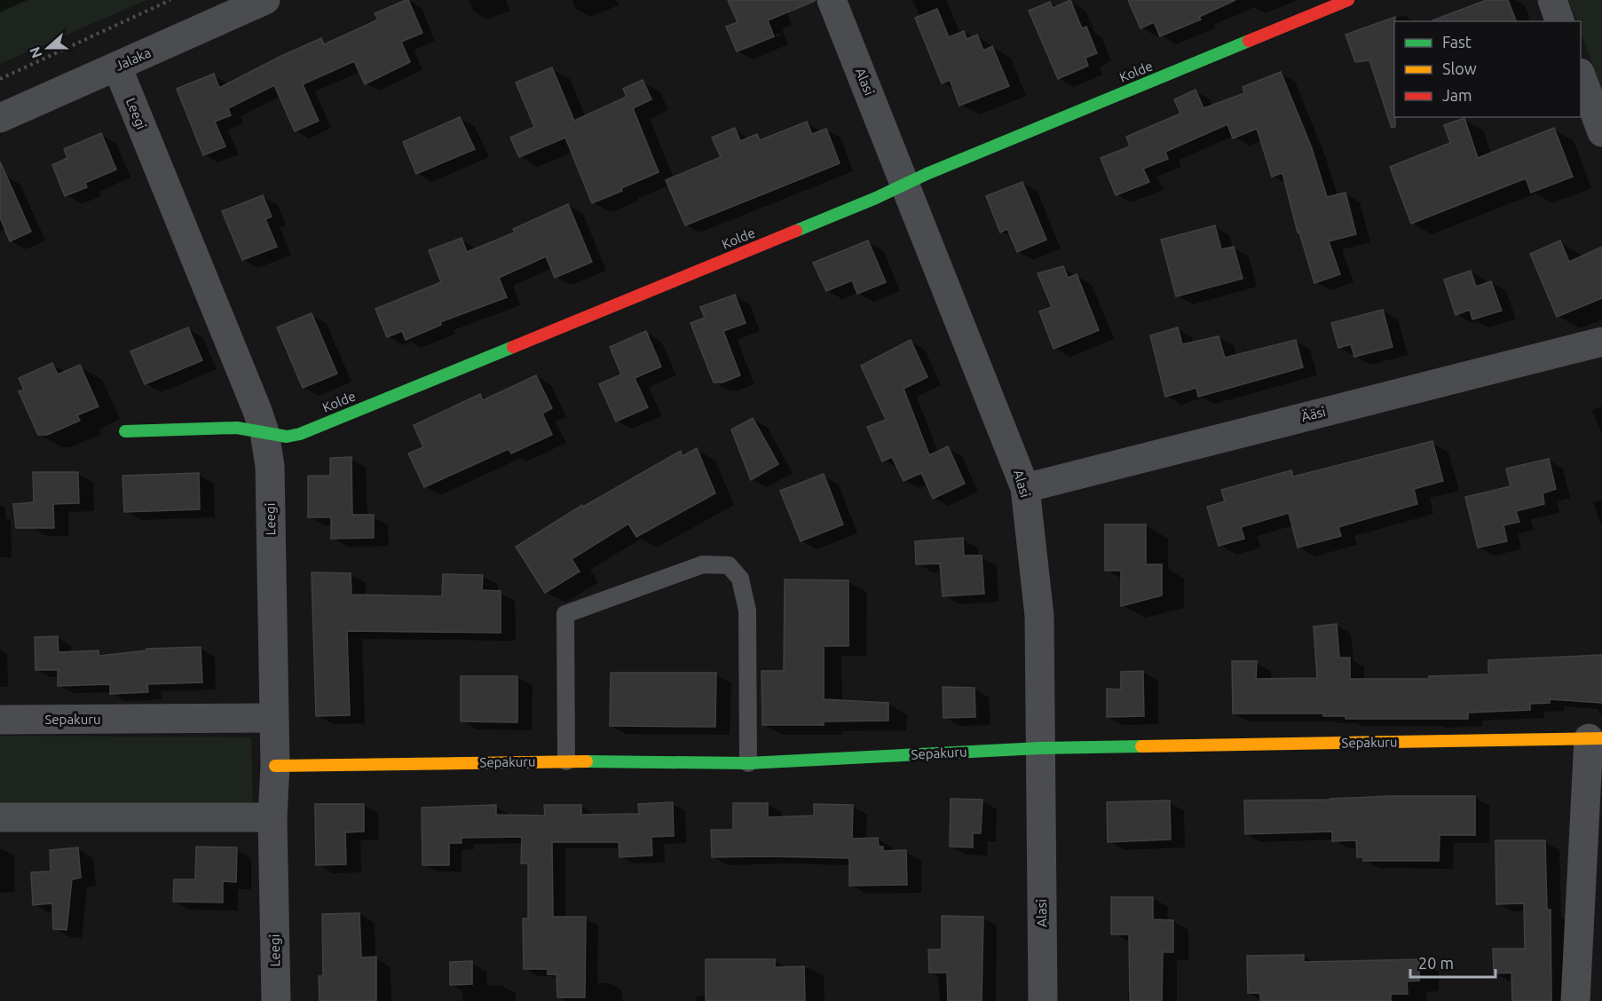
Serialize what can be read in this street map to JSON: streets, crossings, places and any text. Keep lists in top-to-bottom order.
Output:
{
  "streets": {
    "street": [
      "Jalaka",
      "Kolde",
      "Alasi",
      "Leegi",
      "Ääsi",
      "Sepakuru"
    ]
  },
  "crossings": [
    ["Jalaka", "Leegi"],
    ["Kolde", "Alasi"],
    ["Kolde", "Leegi"],
    ["Alasi", "Ääsi"],
    ["Alasi", "Sepakuru"],
    ["Leegi", "Sepakuru"]
  ],
  "legend": ["Fast", "Slow", "Jam"],
  "scale_bar": "20 m",
  "north": "left"
}
